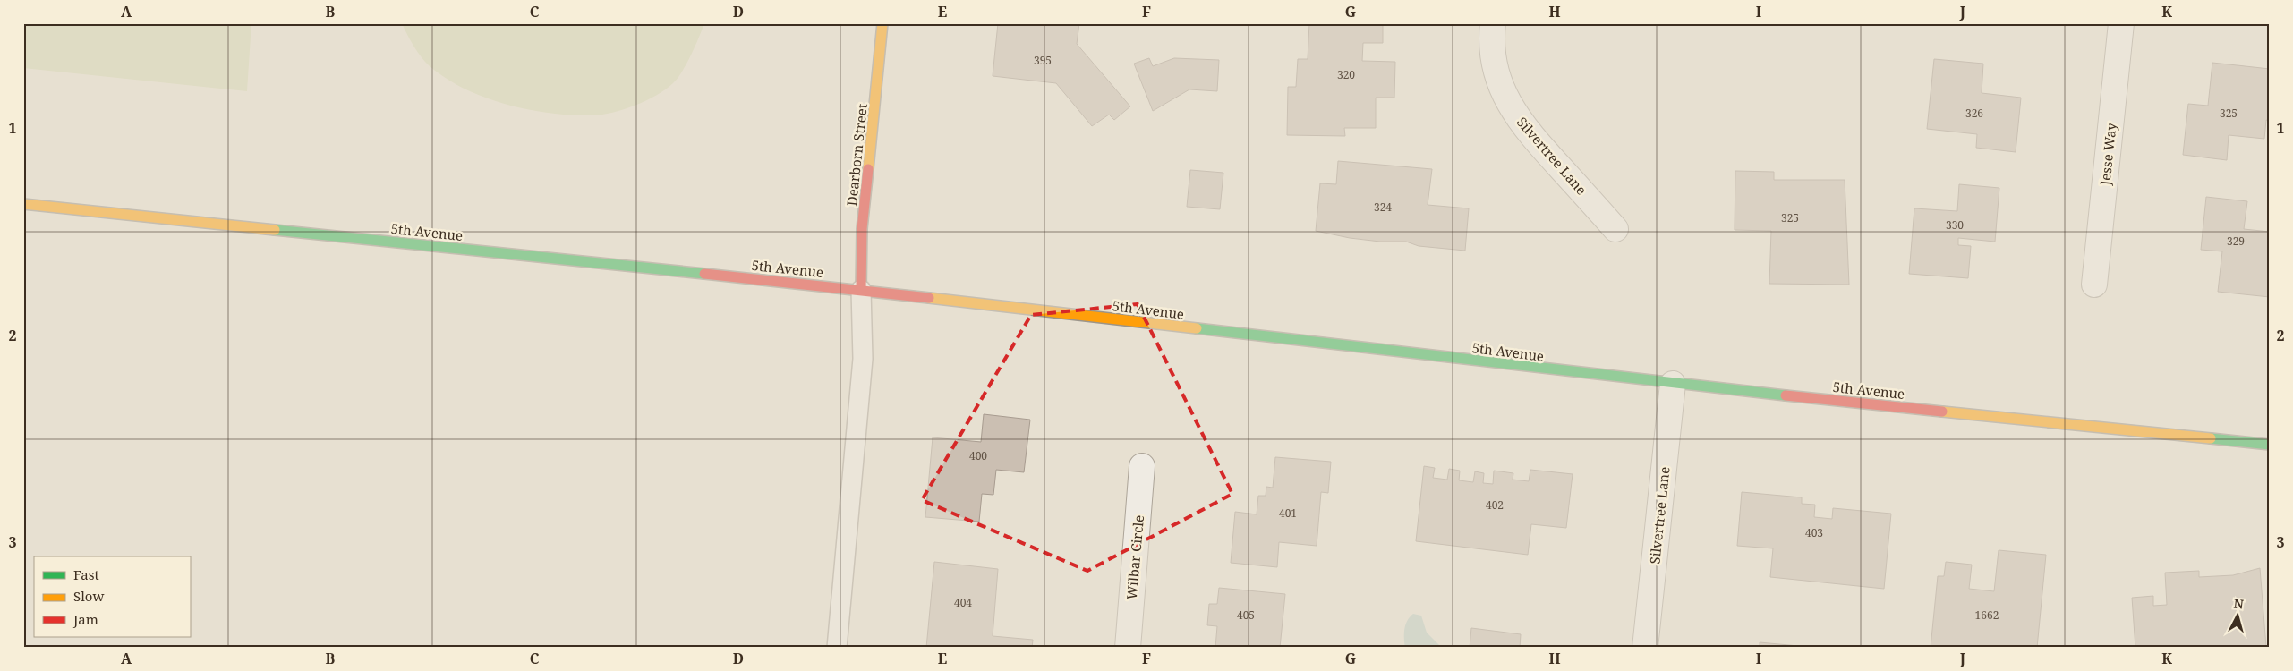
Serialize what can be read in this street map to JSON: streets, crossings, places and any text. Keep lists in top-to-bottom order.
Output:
{
  "streets": {
    "main road": ["Dearborn Street", "5th Avenue"],
    "street": ["Jesse Way", "Silvertree Lane", "Wilbar Circle"]
  },
  "crossings": [
    ["Dearborn Street", "5th Avenue"],
    ["Silvertree Lane", "5th Avenue"]
  ],
  "house_numbers": [
    "395",
    "320",
    "326",
    "325",
    "324",
    "325",
    "330",
    "329",
    "400",
    "402",
    "401",
    "403",
    "404",
    "405",
    "1662"
  ],
  "legend": ["Fast", "Slow", "Jam"],
  "north": "top",
  "grid": {
    "columns": [
      "A",
      "B",
      "C",
      "D",
      "E",
      "F",
      "G",
      "H",
      "I",
      "J",
      "K"
    ],
    "rows": ["1", "2", "3"]
  }
}
